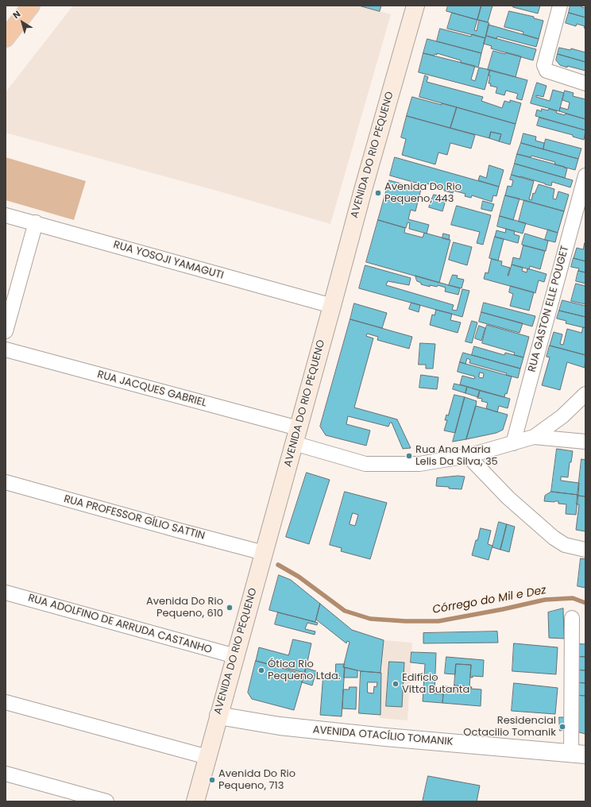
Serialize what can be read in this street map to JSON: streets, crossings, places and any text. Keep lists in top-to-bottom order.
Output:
{
  "streets": {
    "main road": ["AVENIDA DO RIO PEQUENO"],
    "street": [
      "RUA YOSOJI YAMAGUTI",
      "RUA GASTON ELLE POUGET",
      "RUA JACQUES GABRIEL",
      "RUA PROFESSOR GÍLIO SATTIN",
      "RUA ADOLFINO DE ARRUDA CASTANHO",
      "AVENIDA OTACÍLIO TOMANIK"
    ]
  },
  "crossings": [
    ["AVENIDA DO RIO PEQUENO", "RUA YOSOJI YAMAGUTI"],
    ["AVENIDA DO RIO PEQUENO", "RUA JACQUES GABRIEL"],
    ["AVENIDA DO RIO PEQUENO", "RUA PROFESSOR GÍLIO SATTIN"],
    ["AVENIDA DO RIO PEQUENO", "RUA ADOLFINO DE ARRUDA CASTANHO"],
    ["AVENIDA DO RIO PEQUENO", "AVENIDA OTACÍLIO TOMANIK"],
    ["RUA GASTON ELLE POUGET", "RUA JACQUES GABRIEL"]
  ],
  "water": ["Córrego do Mil e Dez"],
  "places": [
    "Avenida Do Rio Pequeno, 443",
    "Rua Ana Maria Lelis Da Silva, 35",
    "Avenida Do Rio Pequeno, 610",
    "Ótica Rio Pequeno Ltda.",
    "Edifício Vitta Butanta",
    "Residencial Octacilio Tomanik",
    "Avenida Do Rio Pequeno, 713"
  ],
  "north": "top left"
}
